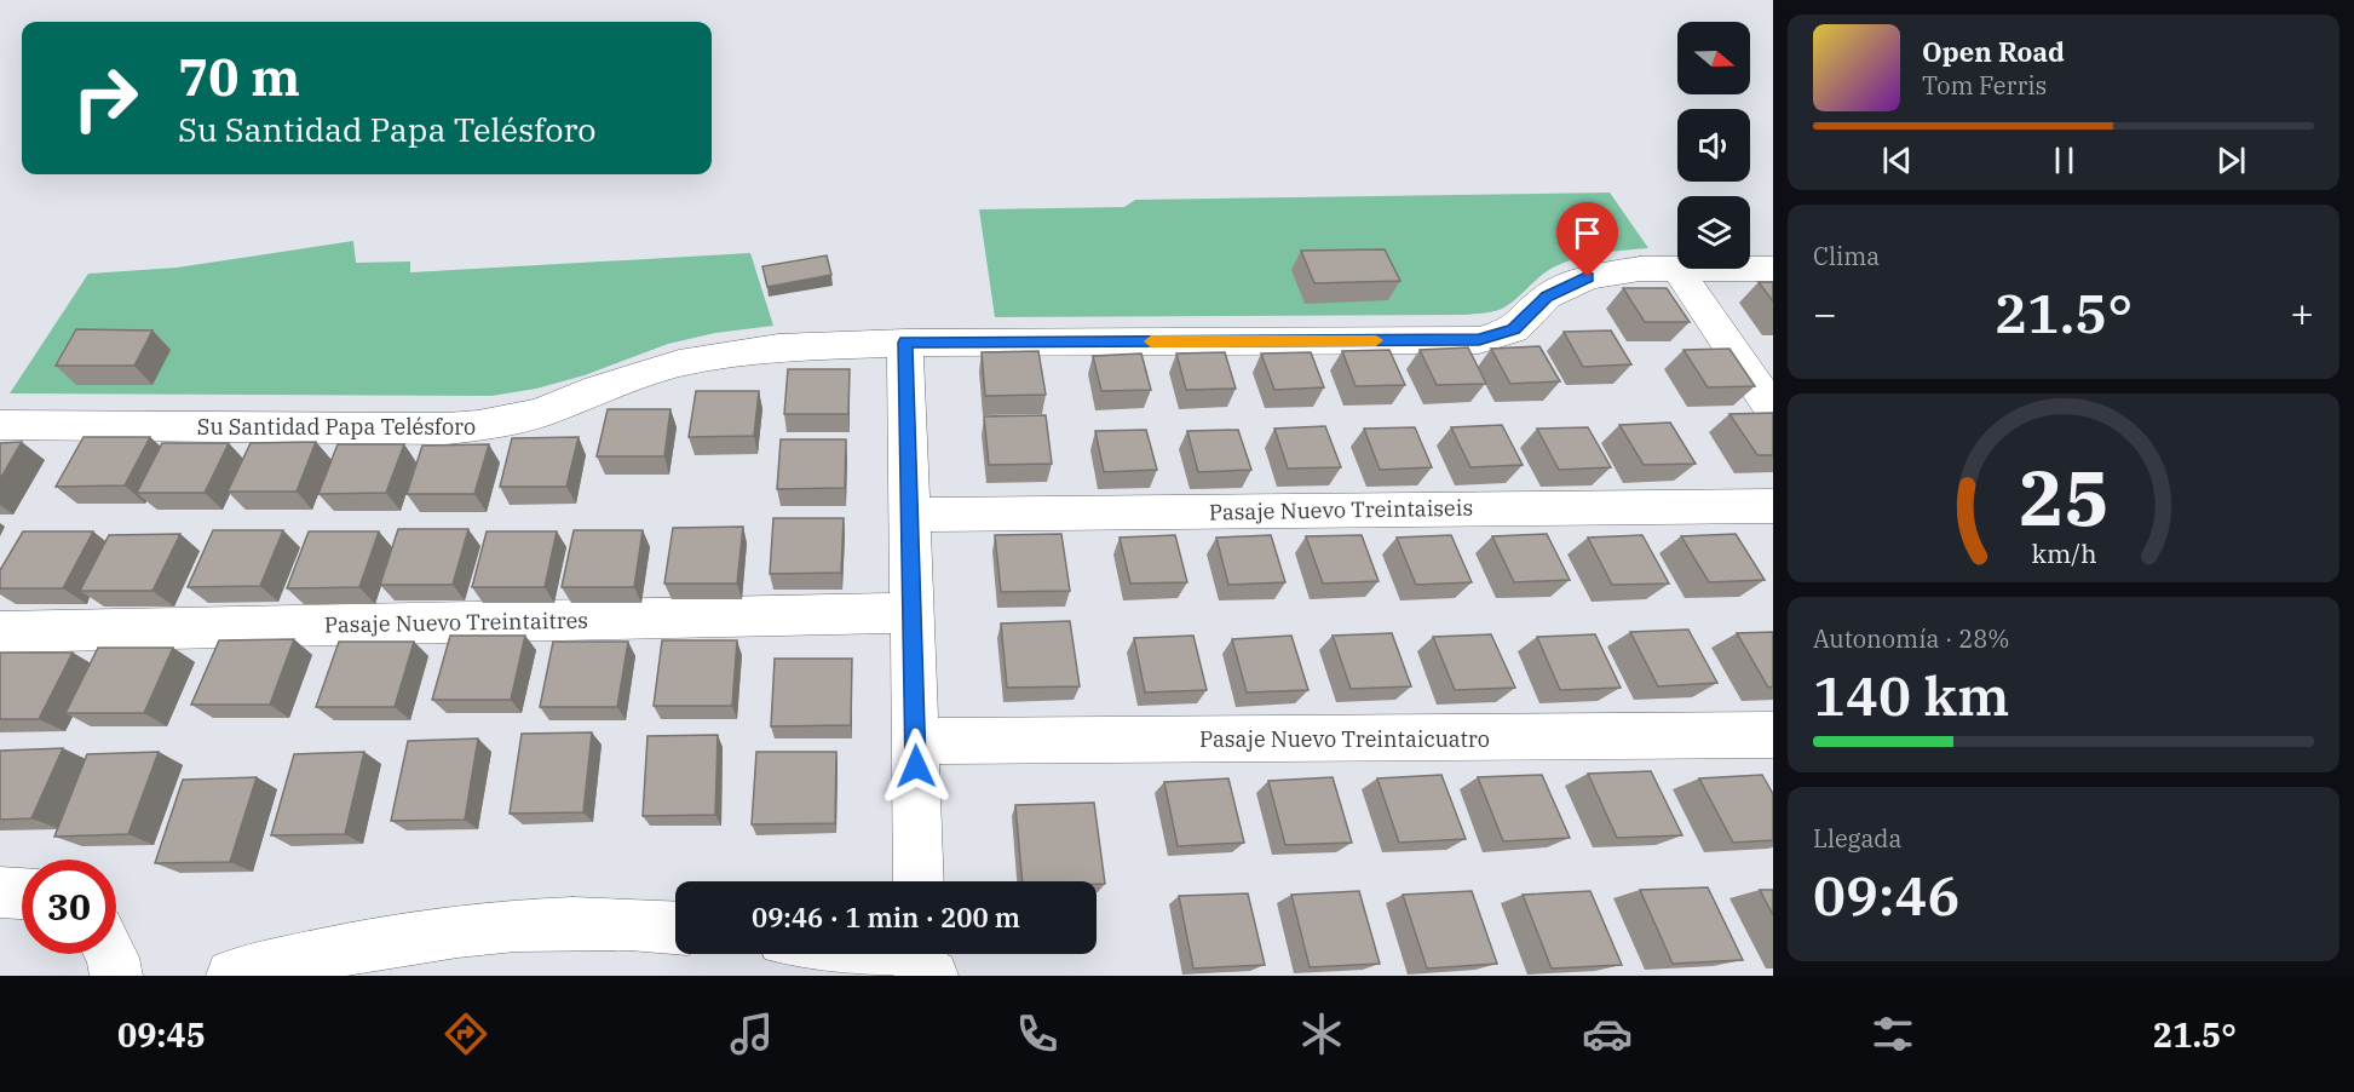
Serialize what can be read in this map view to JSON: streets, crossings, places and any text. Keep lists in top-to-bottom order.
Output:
{
  "streets": {
    "street": [
      "Su Santidad Papa Telésforo",
      "Pasaje Nuevo Treintaiseis",
      "Pasaje Nuevo Treintaitres",
      "Pasaje Nuevo Treintaicuatro"
    ]
  },
  "north": "right",
  "page": {
    "turn": ["70 m", "Su Santidad Papa Telésforo"],
    "song": ["Open Road", "Tom Ferris"],
    "tile": [
      "Clima",
      ["Autonomía · 28%", "140 km"],
      ["Llegada", "09:46"]
    ],
    "heat": ["−", "21.5°", "+"],
    "limit": "30",
    "trip": "09:46 · 1 min · 200 m",
    "tabs": ["09:45", "21.5°"],
    "gauge": ["25", "km/h"]
  }
}
